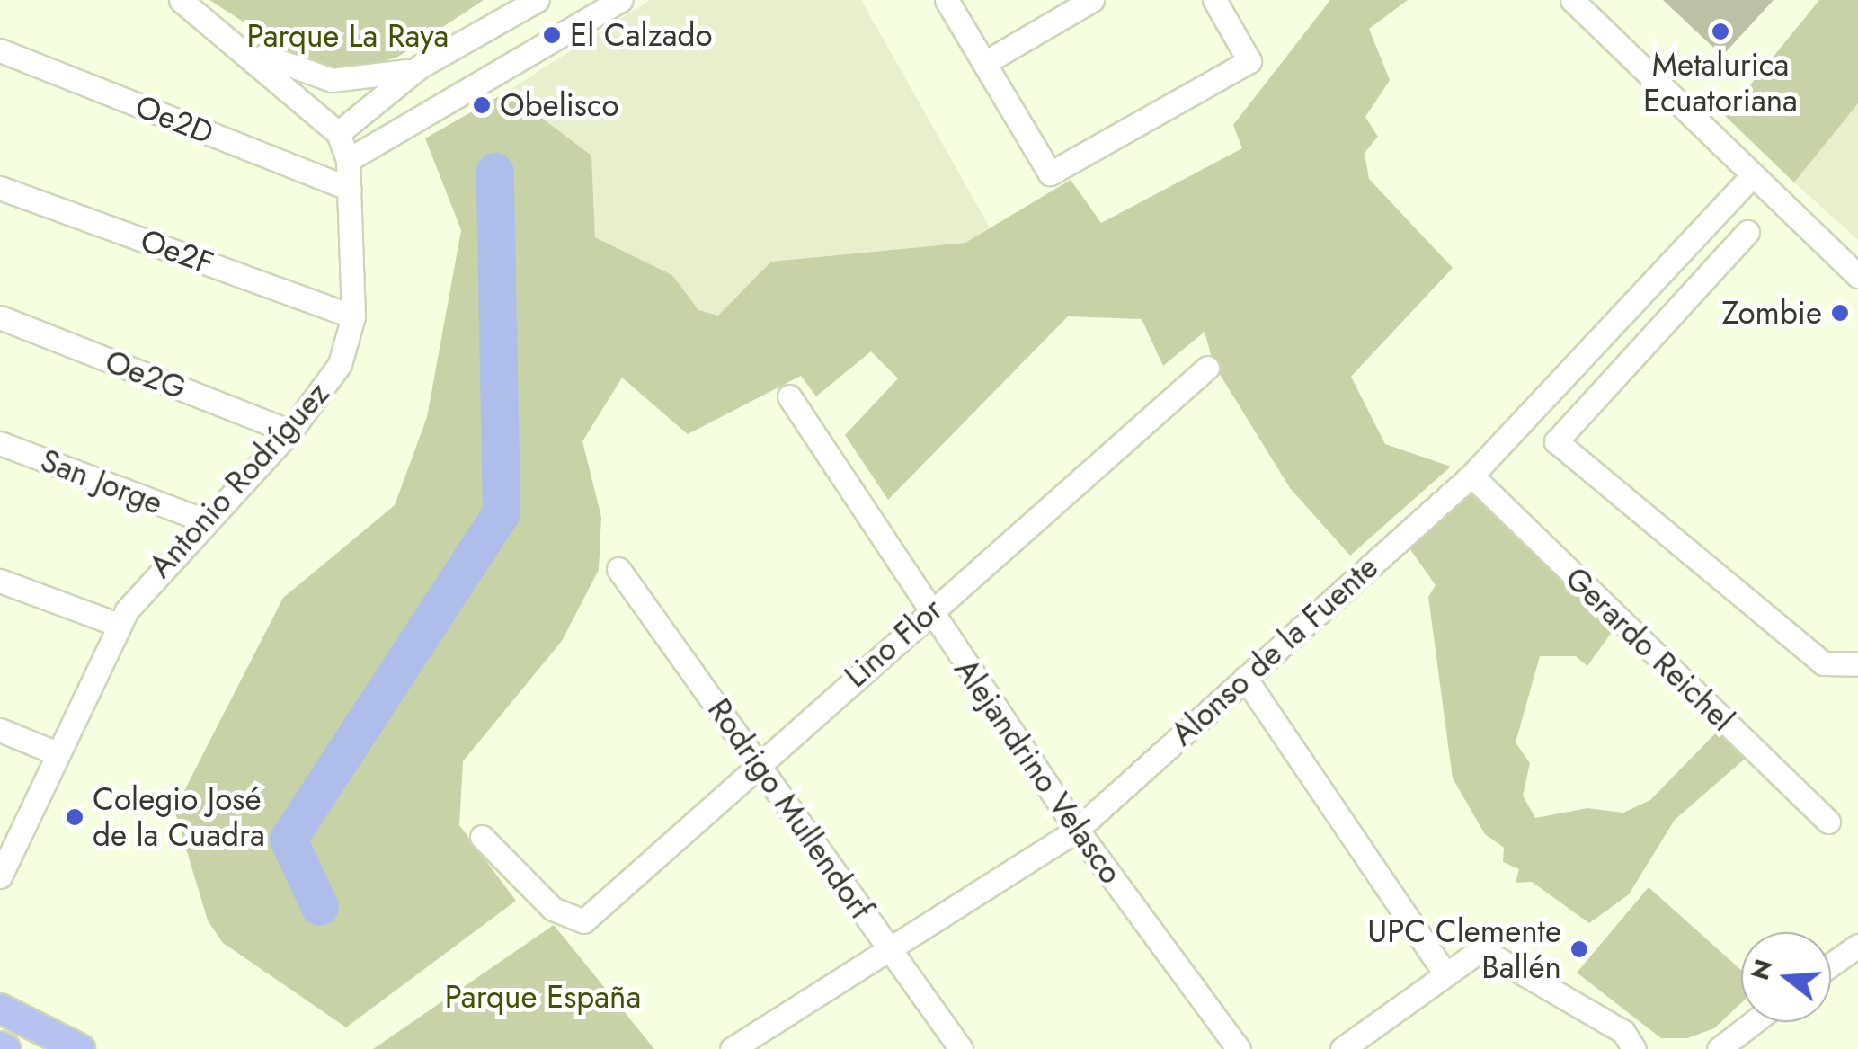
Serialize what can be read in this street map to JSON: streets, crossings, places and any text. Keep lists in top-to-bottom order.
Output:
{
  "streets": {
    "street": [
      "Oe2D",
      "Oe2F",
      "Oe2G",
      "Antonio Rodríguez",
      "San Jorge",
      "Lino Flor",
      "Gerardo Reichel",
      "Alonso de la Fuente",
      "Alejandrino Velasco",
      "Rodrigo Mullendorf"
    ]
  },
  "crossings": [
    ["Oe2D", "Antonio Rodríguez"],
    ["Oe2F", "Antonio Rodríguez"],
    ["Oe2G", "Antonio Rodríguez"],
    ["Antonio Rodríguez", "San Jorge"],
    ["Lino Flor", "Alejandrino Velasco"],
    ["Lino Flor", "Rodrigo Mullendorf"],
    ["Gerardo Reichel", "Alonso de la Fuente"],
    ["Alonso de la Fuente", "Alejandrino Velasco"],
    ["Alonso de la Fuente", "Rodrigo Mullendorf"]
  ],
  "parks": ["Parque La Raya", "Parque España"],
  "places": [
    "Metalurica Ecuatoriana",
    "El Calzado",
    "Obelisco",
    "Zombie",
    "Colegio José de la Cuadra",
    "UPC Clemente Ballén"
  ],
  "north": "left"
}
